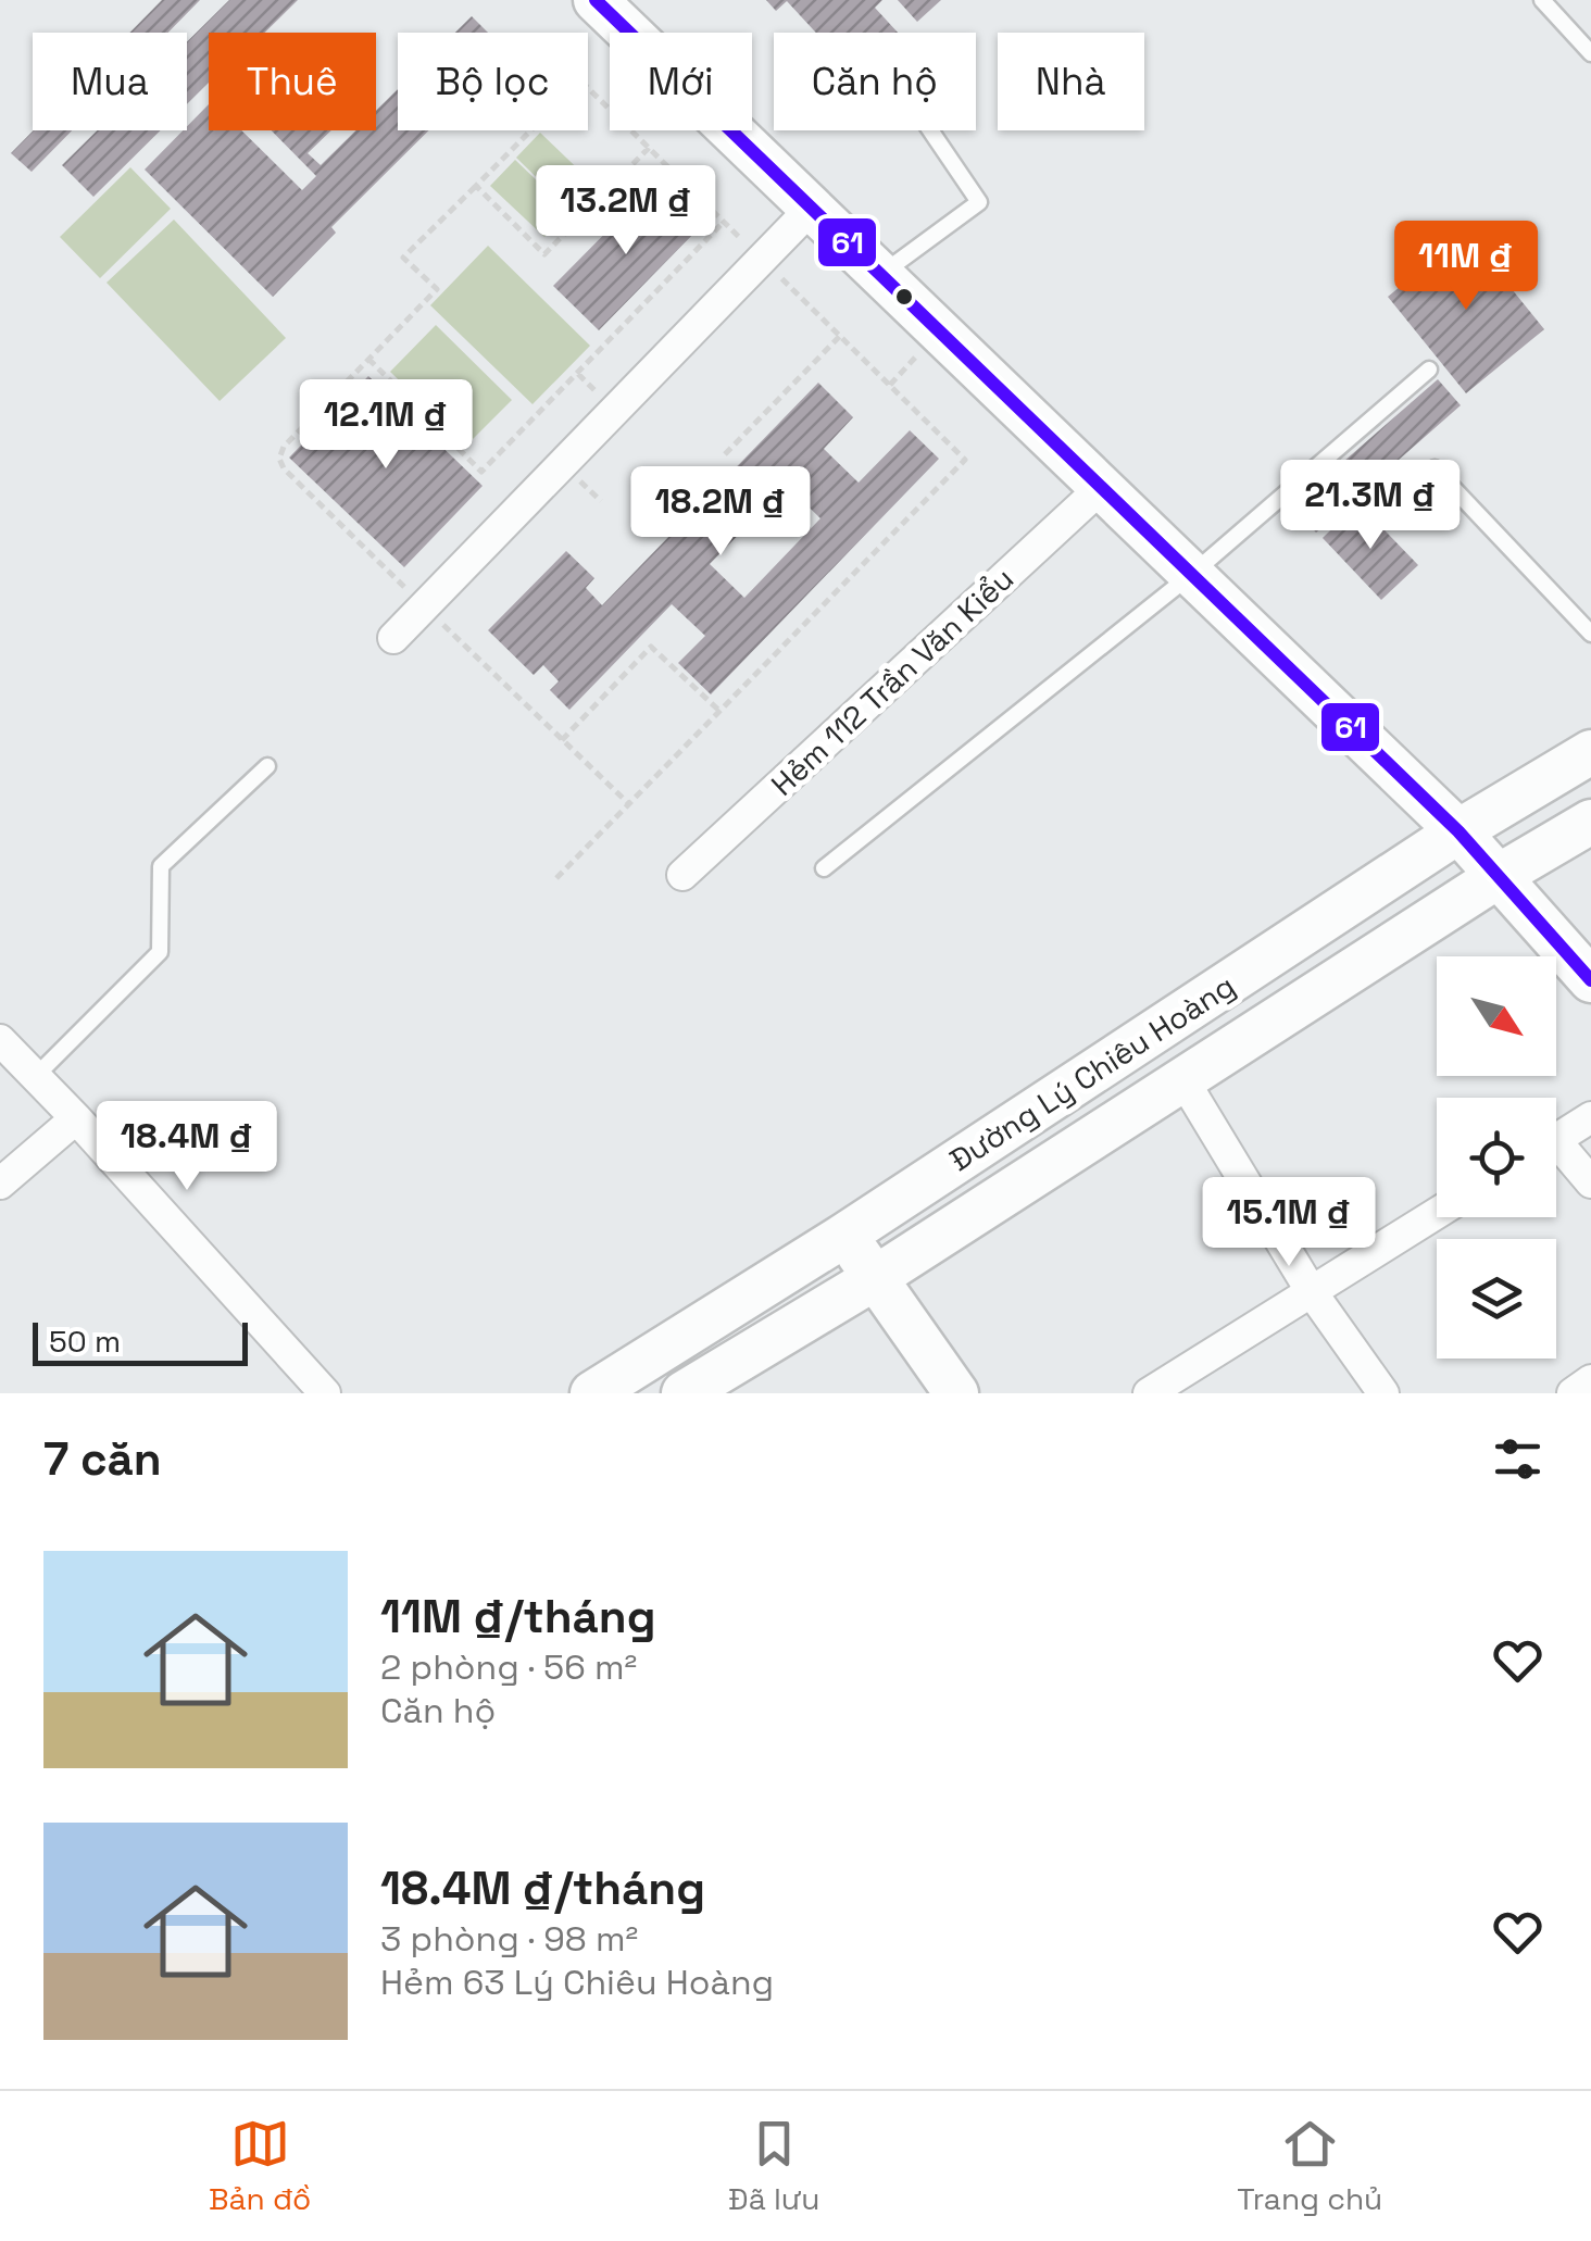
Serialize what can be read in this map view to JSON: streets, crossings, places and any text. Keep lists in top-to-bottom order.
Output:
{
  "streets": {
    "main road": ["Đường Lý Chiêu Hoàng"],
    "street": ["Hẻm 112 Trần Văn Kiểu"]
  },
  "lines": ["transit line 61"],
  "scale_bar": "50 m",
  "north": "bottom right",
  "page": {
    "chip": [
      "Mua",
      "Thuê",
      "Bộ lọc",
      "Mới",
      "Căn hộ",
      "Nhà"
    ],
    "price": [
      "13.2M ₫",
      "11M ₫",
      "12.1M ₫",
      "21.3M ₫",
      "18.2M ₫",
      "18.4M ₫",
      "15.1M ₫"
    ],
    "scale": "50 m",
    "heading": "7 căn",
    "list": [
      {
        "name": "11M ₫/tháng",
        "note": "2 phòng · 56 m² · Căn hộ"
      },
      {
        "name": "18.4M ₫/tháng",
        "note": "3 phòng · 98 m² · Hẻm 63 Lý Chiêu Hoàng"
      }
    ],
    "tabs": ["Bản đồ", "Đã lưu", "Trang chủ"]
  }
}
